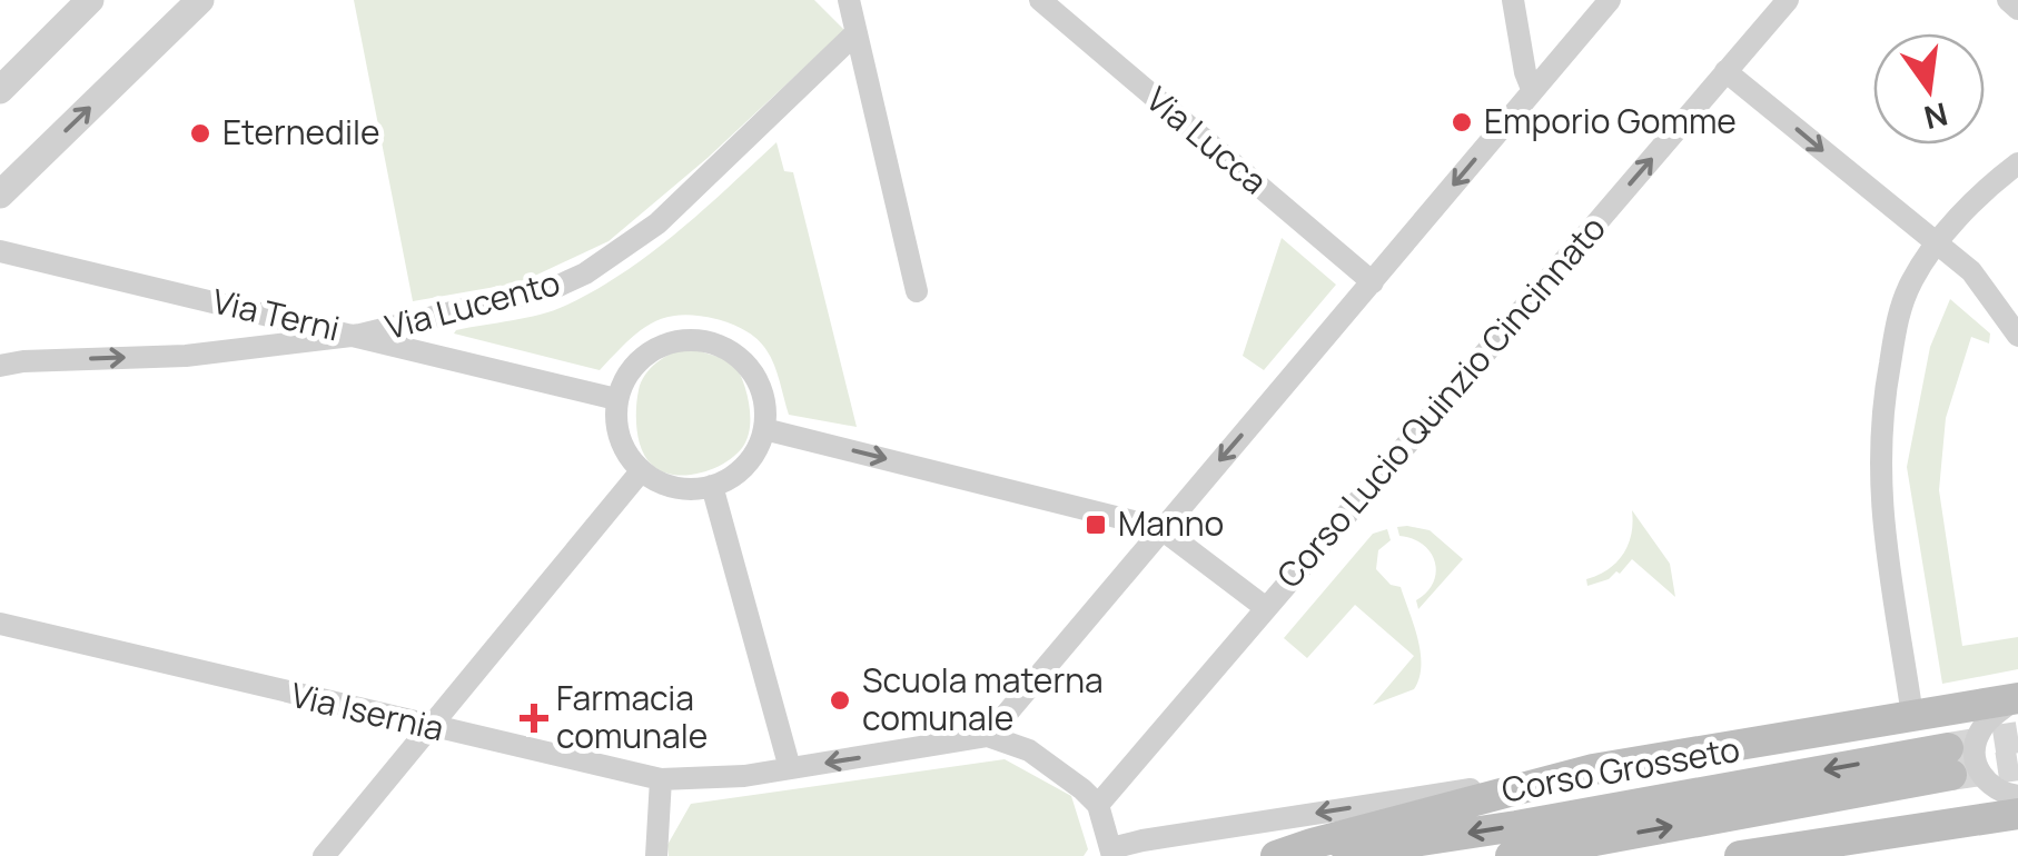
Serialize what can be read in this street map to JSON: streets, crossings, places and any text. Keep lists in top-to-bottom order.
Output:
{
  "streets": {
    "main road": ["Corso Grosseto"],
    "street": [
      "Via Lucca",
      "Via Lucento",
      "Via Terni",
      "Corso Lucio Quinzio Cincinnato",
      "Via Isernia"
    ]
  },
  "crossings": [
    ["Via Lucento", "Via Terni"]
  ],
  "one_way": ["Via Lucento"],
  "places": {
    "other": ["Emporio Gomme", "Eternedile", "Scuola materna comunale"],
    "transit": ["Manno"],
    "health": ["Farmacia comunale"]
  },
  "north": "bottom"
}
